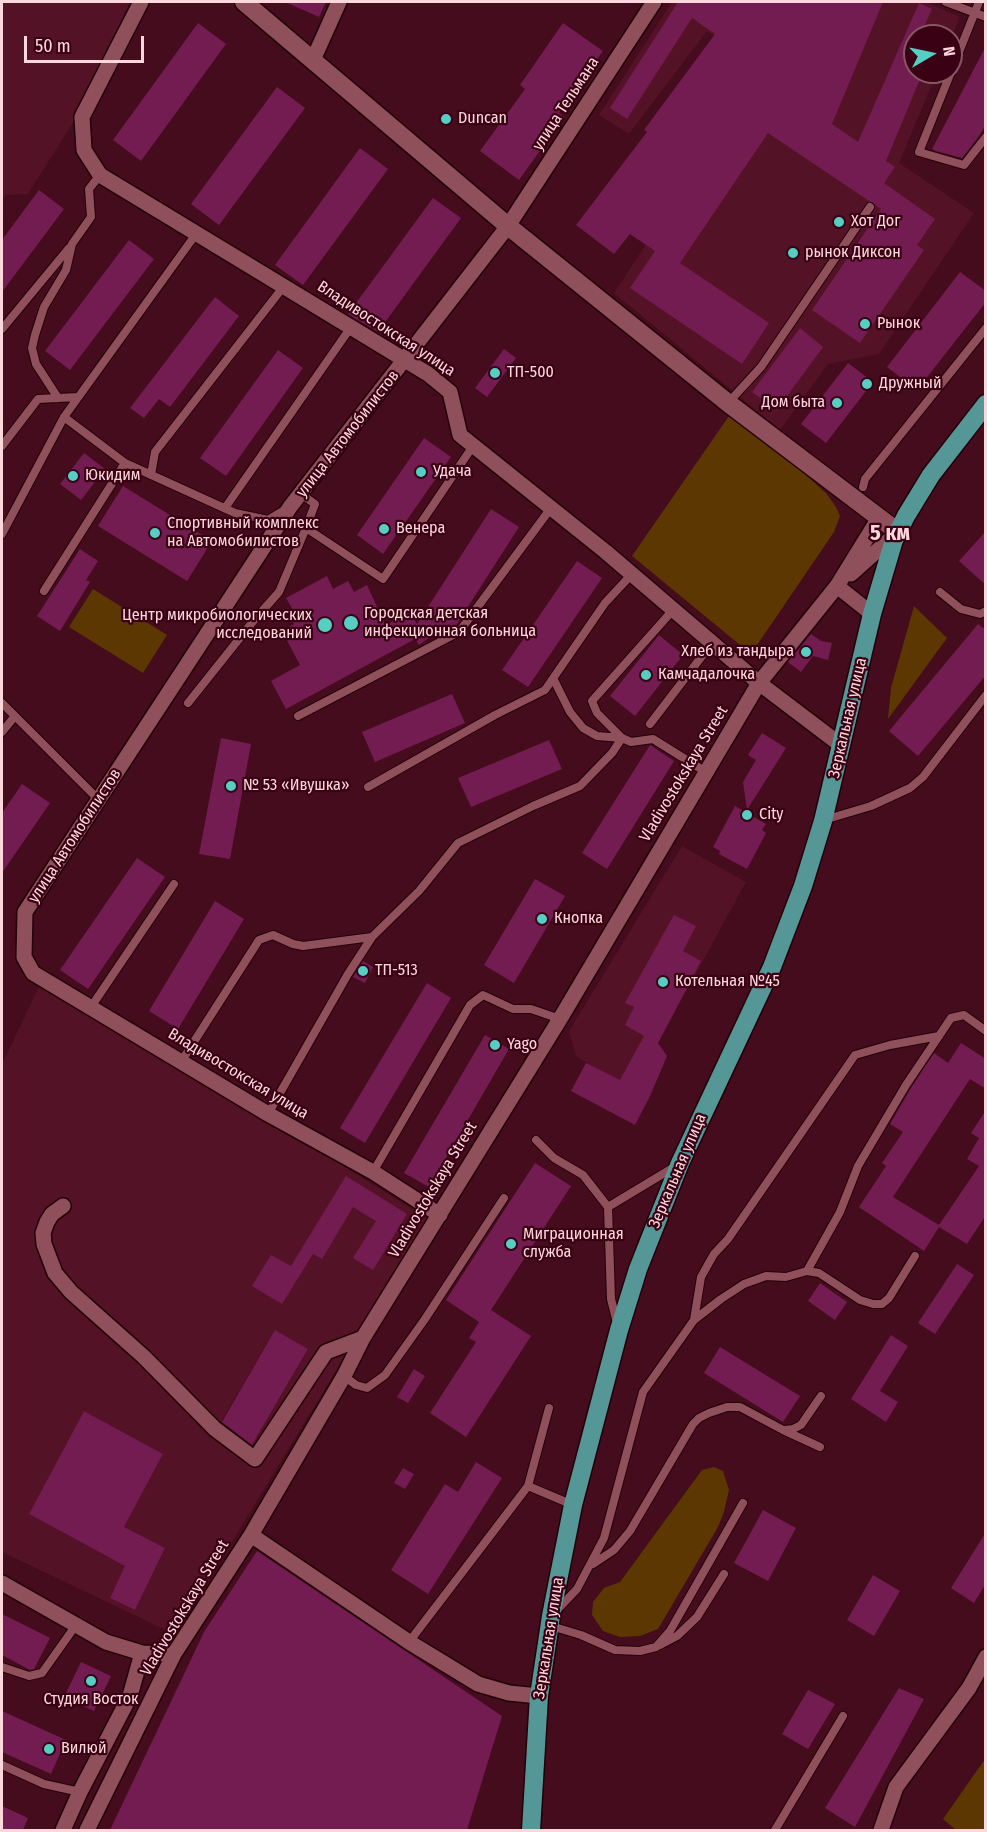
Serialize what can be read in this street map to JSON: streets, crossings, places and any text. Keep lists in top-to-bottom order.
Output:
{
  "streets": {
    "main road": ["Зеркальная улица"],
    "street": [
      "улица Тельмана",
      "Владивостокская улица",
      "улица Автомобилистов",
      "Vladivostokskaya Street"
    ]
  },
  "crossings": [
    ["улица Тельмана", "улица Автомобилистов"],
    ["Владивостокская улица", "улица Автомобилистов"],
    ["Владивостокская улица", "Зеркальная улица"],
    ["Владивостокская улица", "Vladivostokskaya Street"],
    ["Зеркальная улица", "Vladivostokskaya Street"]
  ],
  "districts": ["5 км"],
  "places": [
    "Duncan",
    "Хот Дог",
    "рынок Диксон",
    "Рынок",
    "ТП-500",
    "Дружный",
    "Дом быта",
    "Удача",
    "Юкидим",
    "Венера",
    "Спортивный комплекс на Автомобилистов",
    "Городская детская инфекционная больница",
    "Центр микробиологических исследований",
    "Хлеб из тандыра",
    "Камчадалочка",
    "№ 53 «Ивушка»",
    "City",
    "Кнопка",
    "ТП-513",
    "Котельная №45",
    "Yago",
    "Миграционная служба",
    "Студия Восток",
    "Вилюй"
  ],
  "scale_bar": "50 m",
  "north": "right"
}
